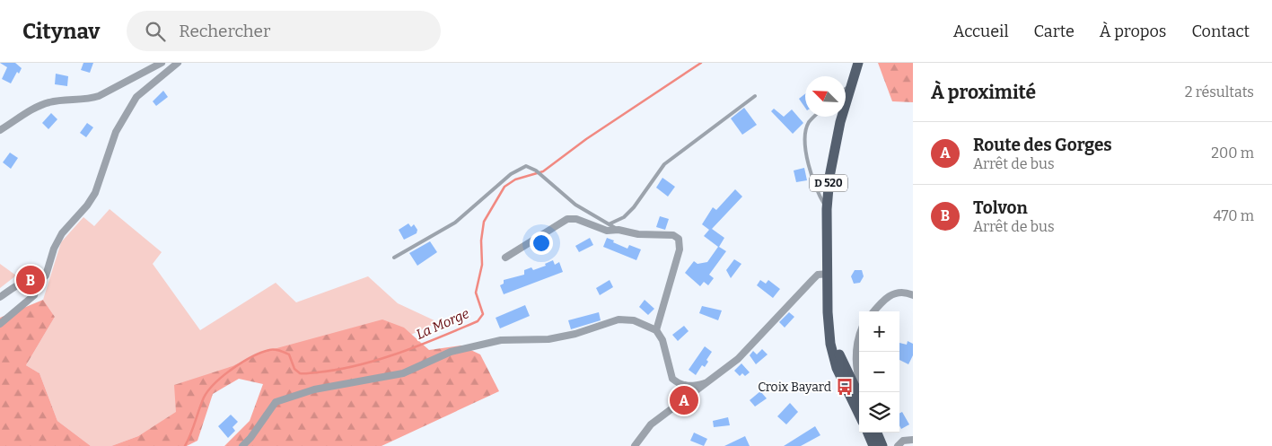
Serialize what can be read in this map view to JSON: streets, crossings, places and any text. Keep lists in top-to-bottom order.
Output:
{
  "streets": {
    "main road": ["D 520"]
  },
  "water": ["La Morge"],
  "places": {
    "bus stop": ["Croix Bayard"]
  },
  "north": "top left",
  "page": {
    "header": "Citynav",
    "search": "Rechercher",
    "nav": [
      "Accueil",
      "Carte",
      "À propos",
      "Contact"
    ],
    "heading": ["À proximité", "2 résultats"],
    "list": [
      {
        "mark": "A",
        "name": "Route des Gorges",
        "note": "Arrêt de bus",
        "value": "200 m"
      },
      {
        "mark": "B",
        "name": "Tolvon",
        "note": "Arrêt de bus",
        "value": "470 m"
      }
    ],
    "pins": ["B", "A"],
    "map_buttons": ["+", "−"]
  }
}
